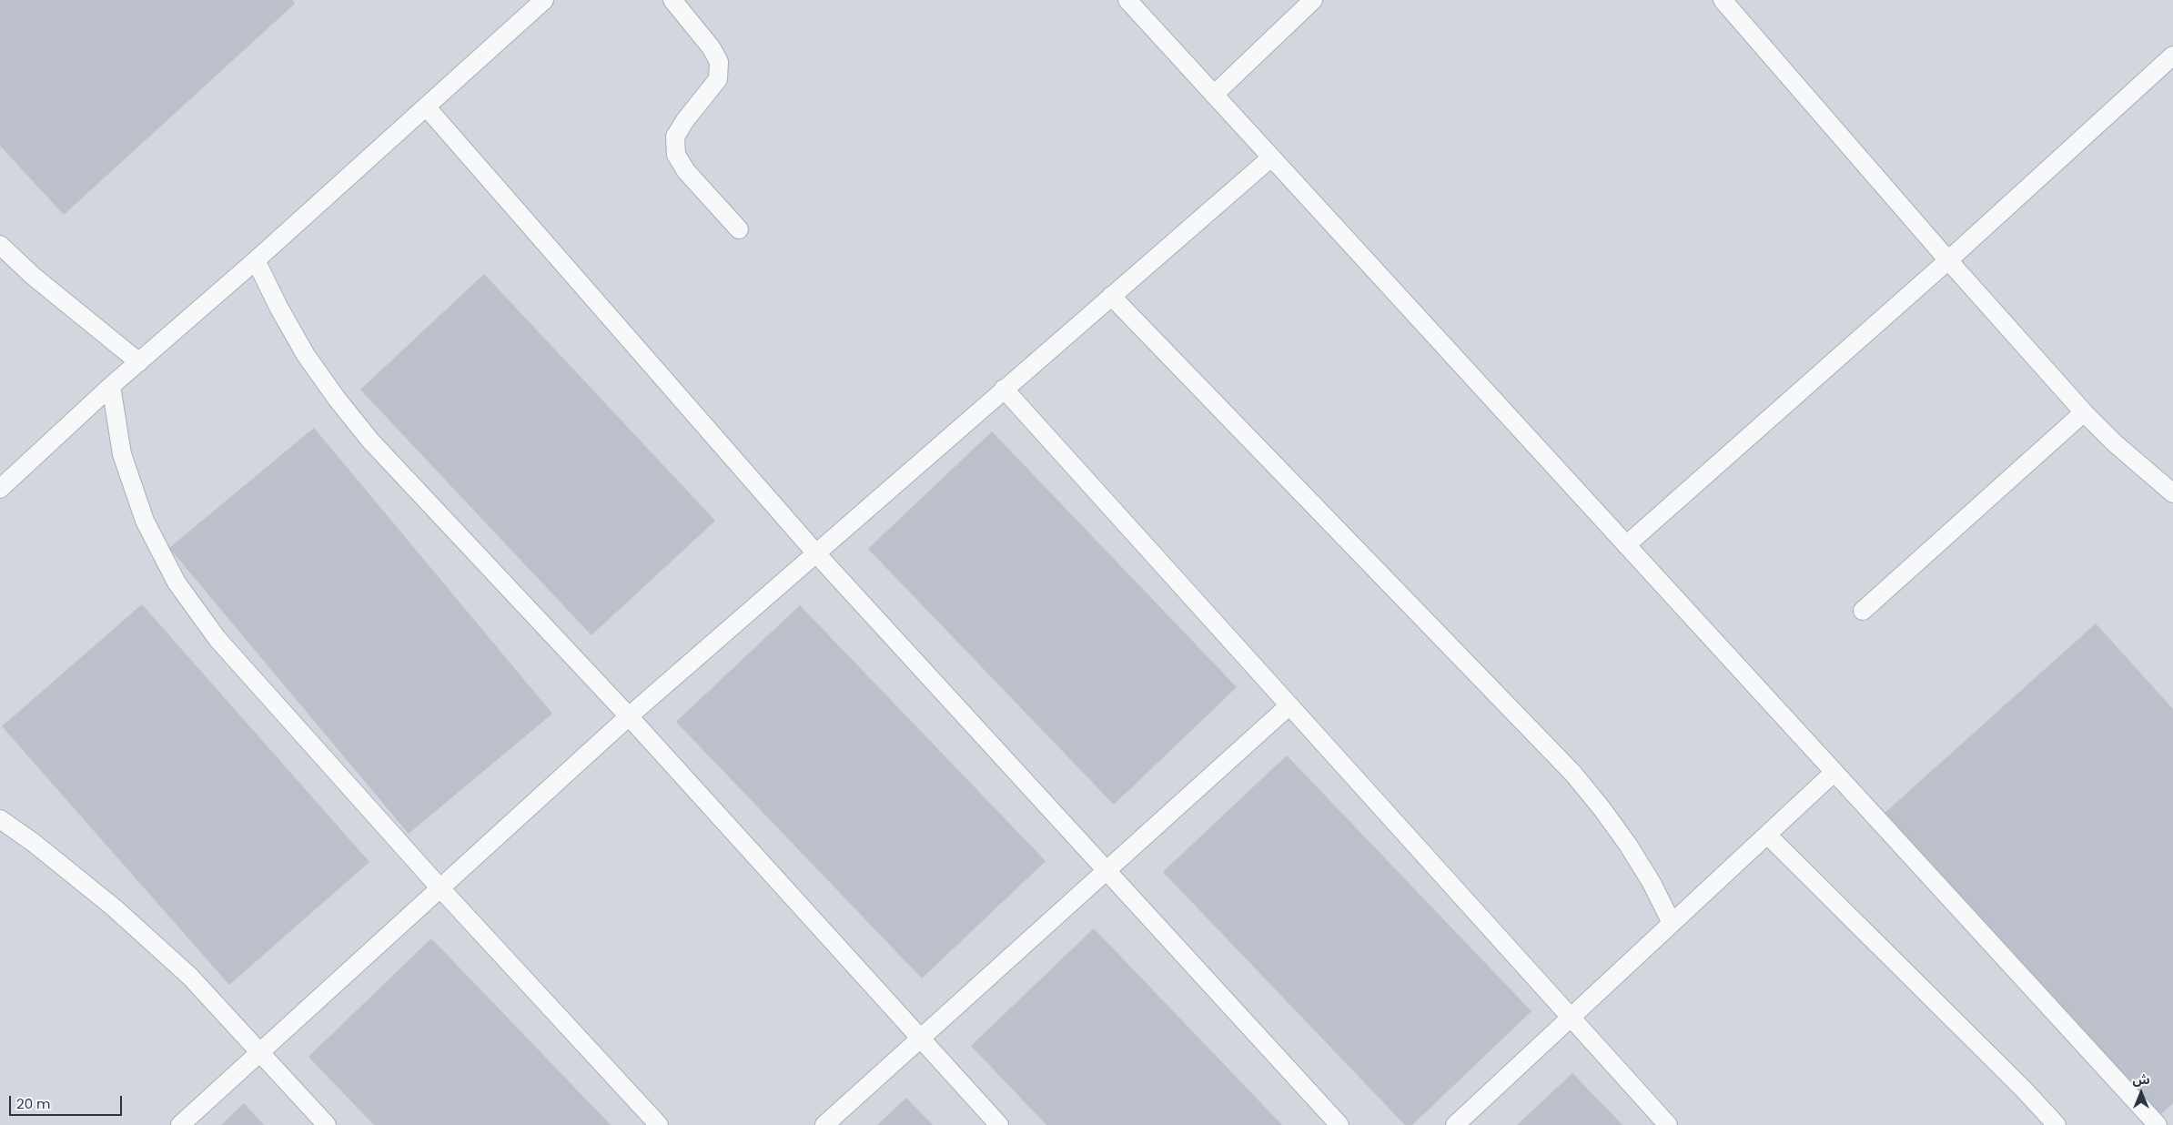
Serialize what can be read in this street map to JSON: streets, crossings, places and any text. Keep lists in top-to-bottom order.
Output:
{
  "scale_bar": "20 m",
  "north": "top"
}
